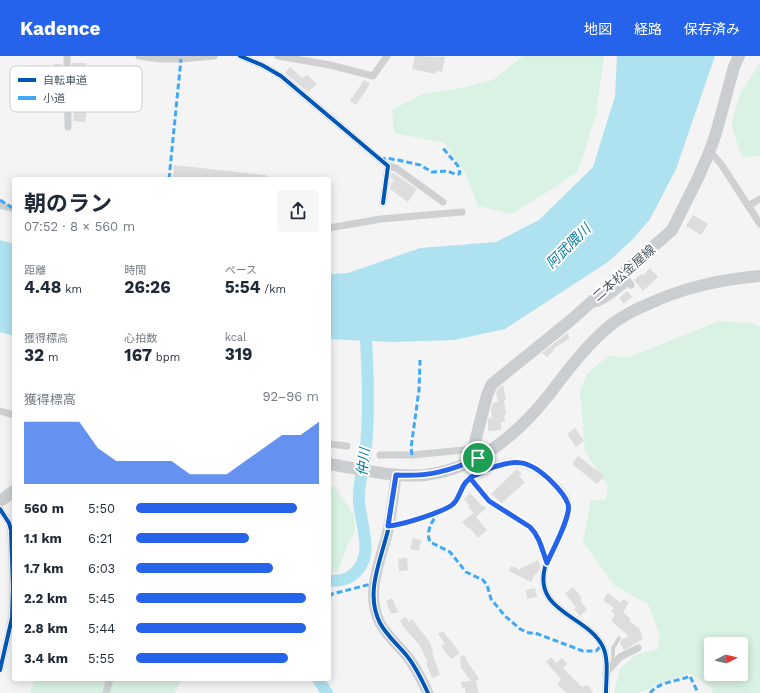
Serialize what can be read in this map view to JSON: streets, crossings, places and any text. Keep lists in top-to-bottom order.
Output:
{
  "streets": {
    "main road": ["二本松金屋線"]
  },
  "water": ["阿武隈川", "仲川"],
  "legend": ["自転車道", "小道"],
  "north": "right",
  "page": {
    "header": "Kadence",
    "nav": ["地図", "経路", "保存済み"],
    "heading": ["朝のラン", "07:52 · 8 × 560 m"],
    "stats": [
      ["距離", "4.48 km"],
      ["時間", "26:26"],
      ["ペース", "5:54 /km"],
      ["獲得標高", "32 m"],
      ["心拍数", "167 bpm"],
      ["kcal", "319"]
    ],
    "chart": ["獲得標高", "92–96 m"],
    "list": [
      {
        "name": "560 m",
        "note": "5:50"
      },
      {
        "name": "1.1 km",
        "note": "6:21"
      },
      {
        "name": "1.7 km",
        "note": "6:03"
      },
      {
        "name": "2.2 km",
        "note": "5:45"
      },
      {
        "name": "2.8 km",
        "note": "5:44"
      },
      {
        "name": "3.4 km",
        "note": "5:55"
      }
    ]
  }
}
